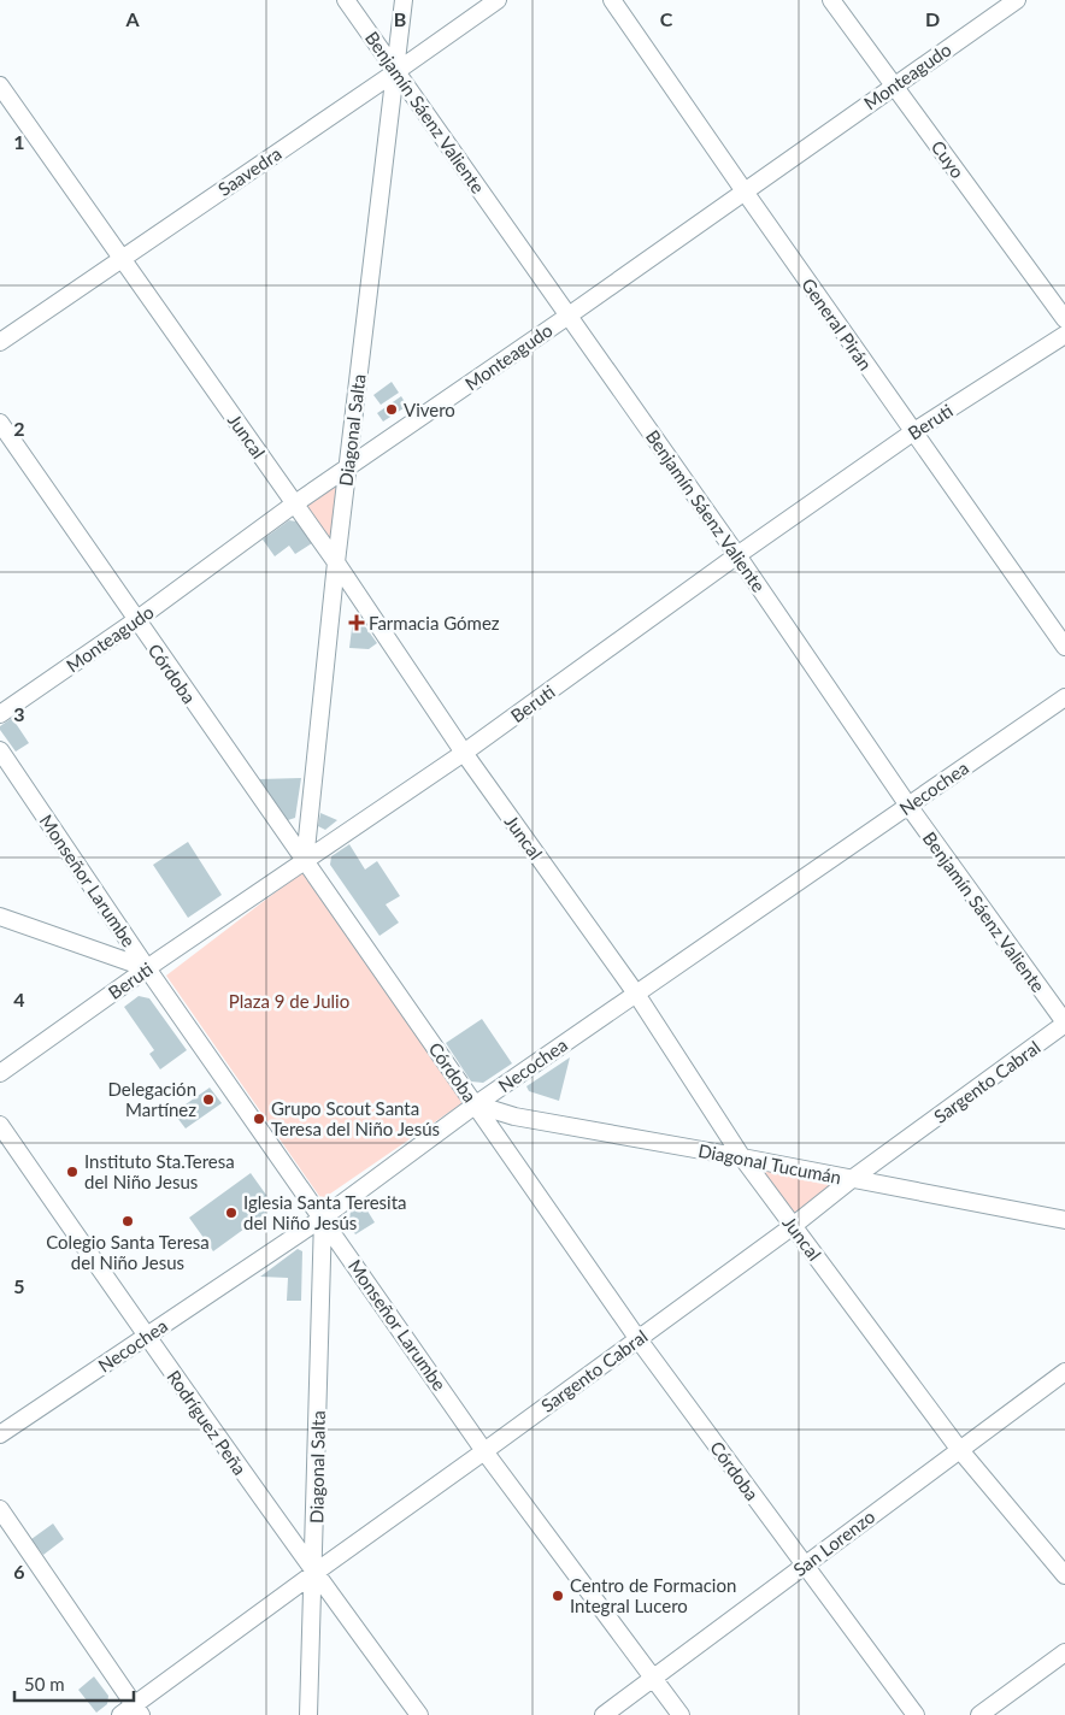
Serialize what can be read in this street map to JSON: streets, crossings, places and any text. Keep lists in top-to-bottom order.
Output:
{
  "streets": {
    "street": [
      "Monteagudo",
      "Benjamín Sáenz Valiente",
      "Cuyo",
      "Saavedra",
      "General Pirán",
      "Beruti",
      "Diagonal Salta",
      "Juncal",
      "Córdoba",
      "Necochea",
      "Monseñor Larumbe",
      "Sargento Cabral",
      "Diagonal Tucumán",
      "Rodríguez Peña",
      "San Lorenzo"
    ]
  },
  "crossings": [
    ["Monteagudo", "Benjamín Sáenz Valiente"],
    ["Monteagudo", "Cuyo"],
    ["Monteagudo", "General Pirán"],
    ["Monteagudo", "Diagonal Salta"],
    ["Monteagudo", "Juncal"],
    ["Monteagudo", "Córdoba"],
    ["Benjamín Sáenz Valiente", "Saavedra"],
    ["Benjamín Sáenz Valiente", "Beruti"],
    ["Benjamín Sáenz Valiente", "Diagonal Salta"],
    ["Benjamín Sáenz Valiente", "Necochea"],
    ["Benjamín Sáenz Valiente", "Sargento Cabral"],
    ["Saavedra", "Diagonal Salta"],
    ["Saavedra", "Juncal"],
    ["General Pirán", "Beruti"],
    ["Beruti", "Diagonal Salta"],
    ["Beruti", "Juncal"],
    ["Beruti", "Córdoba"],
    ["Beruti", "Monseñor Larumbe"],
    ["Diagonal Salta", "Juncal"],
    ["Diagonal Salta", "Córdoba"],
    ["Diagonal Salta", "Necochea"],
    ["Diagonal Salta", "Monseñor Larumbe"],
    ["Diagonal Salta", "Sargento Cabral"],
    ["Diagonal Salta", "Rodríguez Peña"],
    ["Juncal", "Necochea"],
    ["Juncal", "Sargento Cabral"],
    ["Juncal", "Diagonal Tucumán"],
    ["Juncal", "San Lorenzo"],
    ["Córdoba", "Necochea"],
    ["Córdoba", "Sargento Cabral"],
    ["Córdoba", "Diagonal Tucumán"],
    ["Córdoba", "San Lorenzo"],
    ["Necochea", "Monseñor Larumbe"],
    ["Necochea", "Diagonal Tucumán"],
    ["Necochea", "Rodríguez Peña"],
    ["Monseñor Larumbe", "Sargento Cabral"],
    ["Monseñor Larumbe", "San Lorenzo"],
    ["Sargento Cabral", "Diagonal Tucumán"],
    ["Sargento Cabral", "Rodríguez Peña"]
  ],
  "parks": ["Plaza 9 de Julio"],
  "places": {
    "other": [
      "Vivero",
      "Delegación Martínez",
      "Grupo Scout Santa Teresa del Niño Jesús",
      "Instituto Sta.Teresa del Niño Jesus",
      "Iglesia Santa Teresita del Niño Jesús",
      "Colegio Santa Teresa del Niño Jesus",
      "Centro de Formacion Integral Lucero"
    ],
    "health": ["Farmacia Gómez"]
  },
  "scale_bar": "50 m",
  "grid": {
    "columns": [
      "A",
      "B",
      "C",
      "D"
    ],
    "rows": [
      "1",
      "2",
      "3",
      "4",
      "5",
      "6"
    ]
  }
}
